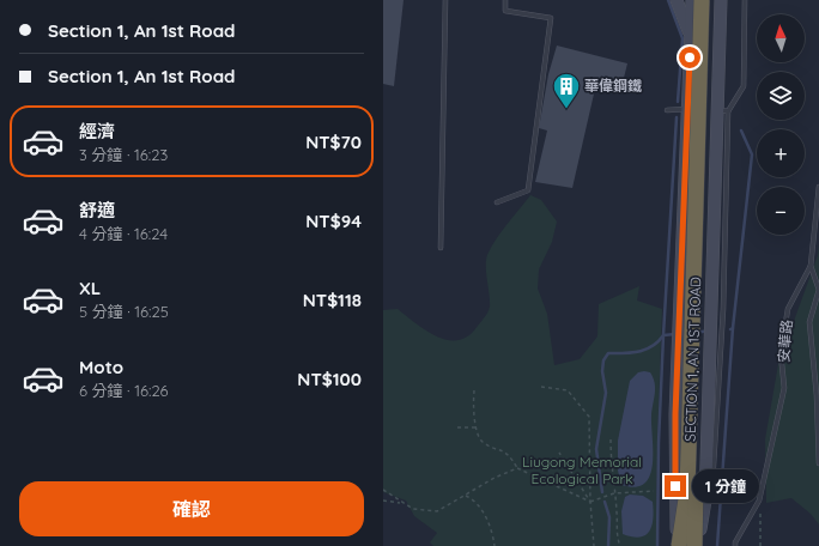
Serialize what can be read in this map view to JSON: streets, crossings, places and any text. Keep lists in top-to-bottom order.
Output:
{
  "streets": {
    "street": ["SECTION 1, AN 1ST ROAD"],
    "lane": ["安華路"]
  },
  "parks": ["Liugong Memorial Ecological Park"],
  "places": {
    "building": ["華偉鋼鐵"]
  },
  "north": "top",
  "page": {
    "banner": ["Section 1, An 1st Road", "Section 1, An 1st Road"],
    "map_buttons": ["+", "−"],
    "list": [
      {
        "name": "經濟",
        "note": "3 分鐘 · 16:23",
        "value": "NT$70"
      },
      {
        "name": "舒適",
        "note": "4 分鐘 · 16:24",
        "value": "NT$94"
      },
      {
        "name": "XL",
        "note": "5 分鐘 · 16:25",
        "value": "NT$118"
      },
      {
        "name": "Moto",
        "note": "6 分鐘 · 16:26",
        "value": "NT$100"
      }
    ],
    "bubble": "1 分鐘",
    "buttons": "確認"
  }
}
